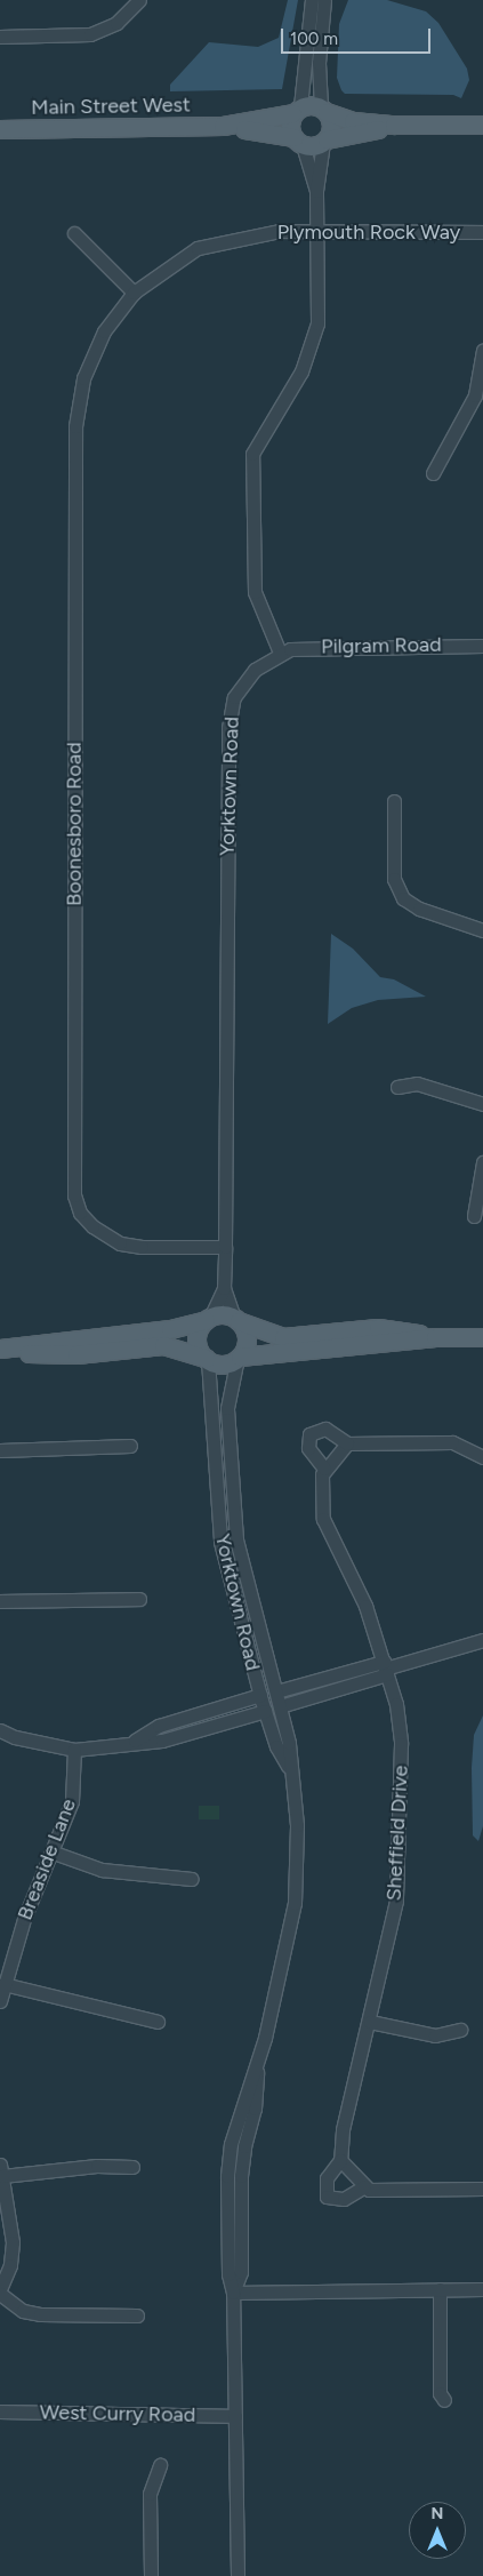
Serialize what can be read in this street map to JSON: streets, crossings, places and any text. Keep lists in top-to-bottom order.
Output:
{
  "streets": {
    "main road": ["Main Street West"],
    "street": [
      "Plymouth Rock Way",
      "Pilgram Road",
      "Yorktown Road",
      "Boonesboro Road",
      "Sheffield Drive",
      "Breaside Lane",
      "West Curry Road"
    ]
  },
  "crossings": [
    ["Plymouth Rock Way", "Boonesboro Road"],
    ["Pilgram Road", "Yorktown Road"],
    ["Yorktown Road", "Boonesboro Road"],
    ["Yorktown Road", "West Curry Road"]
  ],
  "scale_bar": "100 m",
  "north": "top"
}
